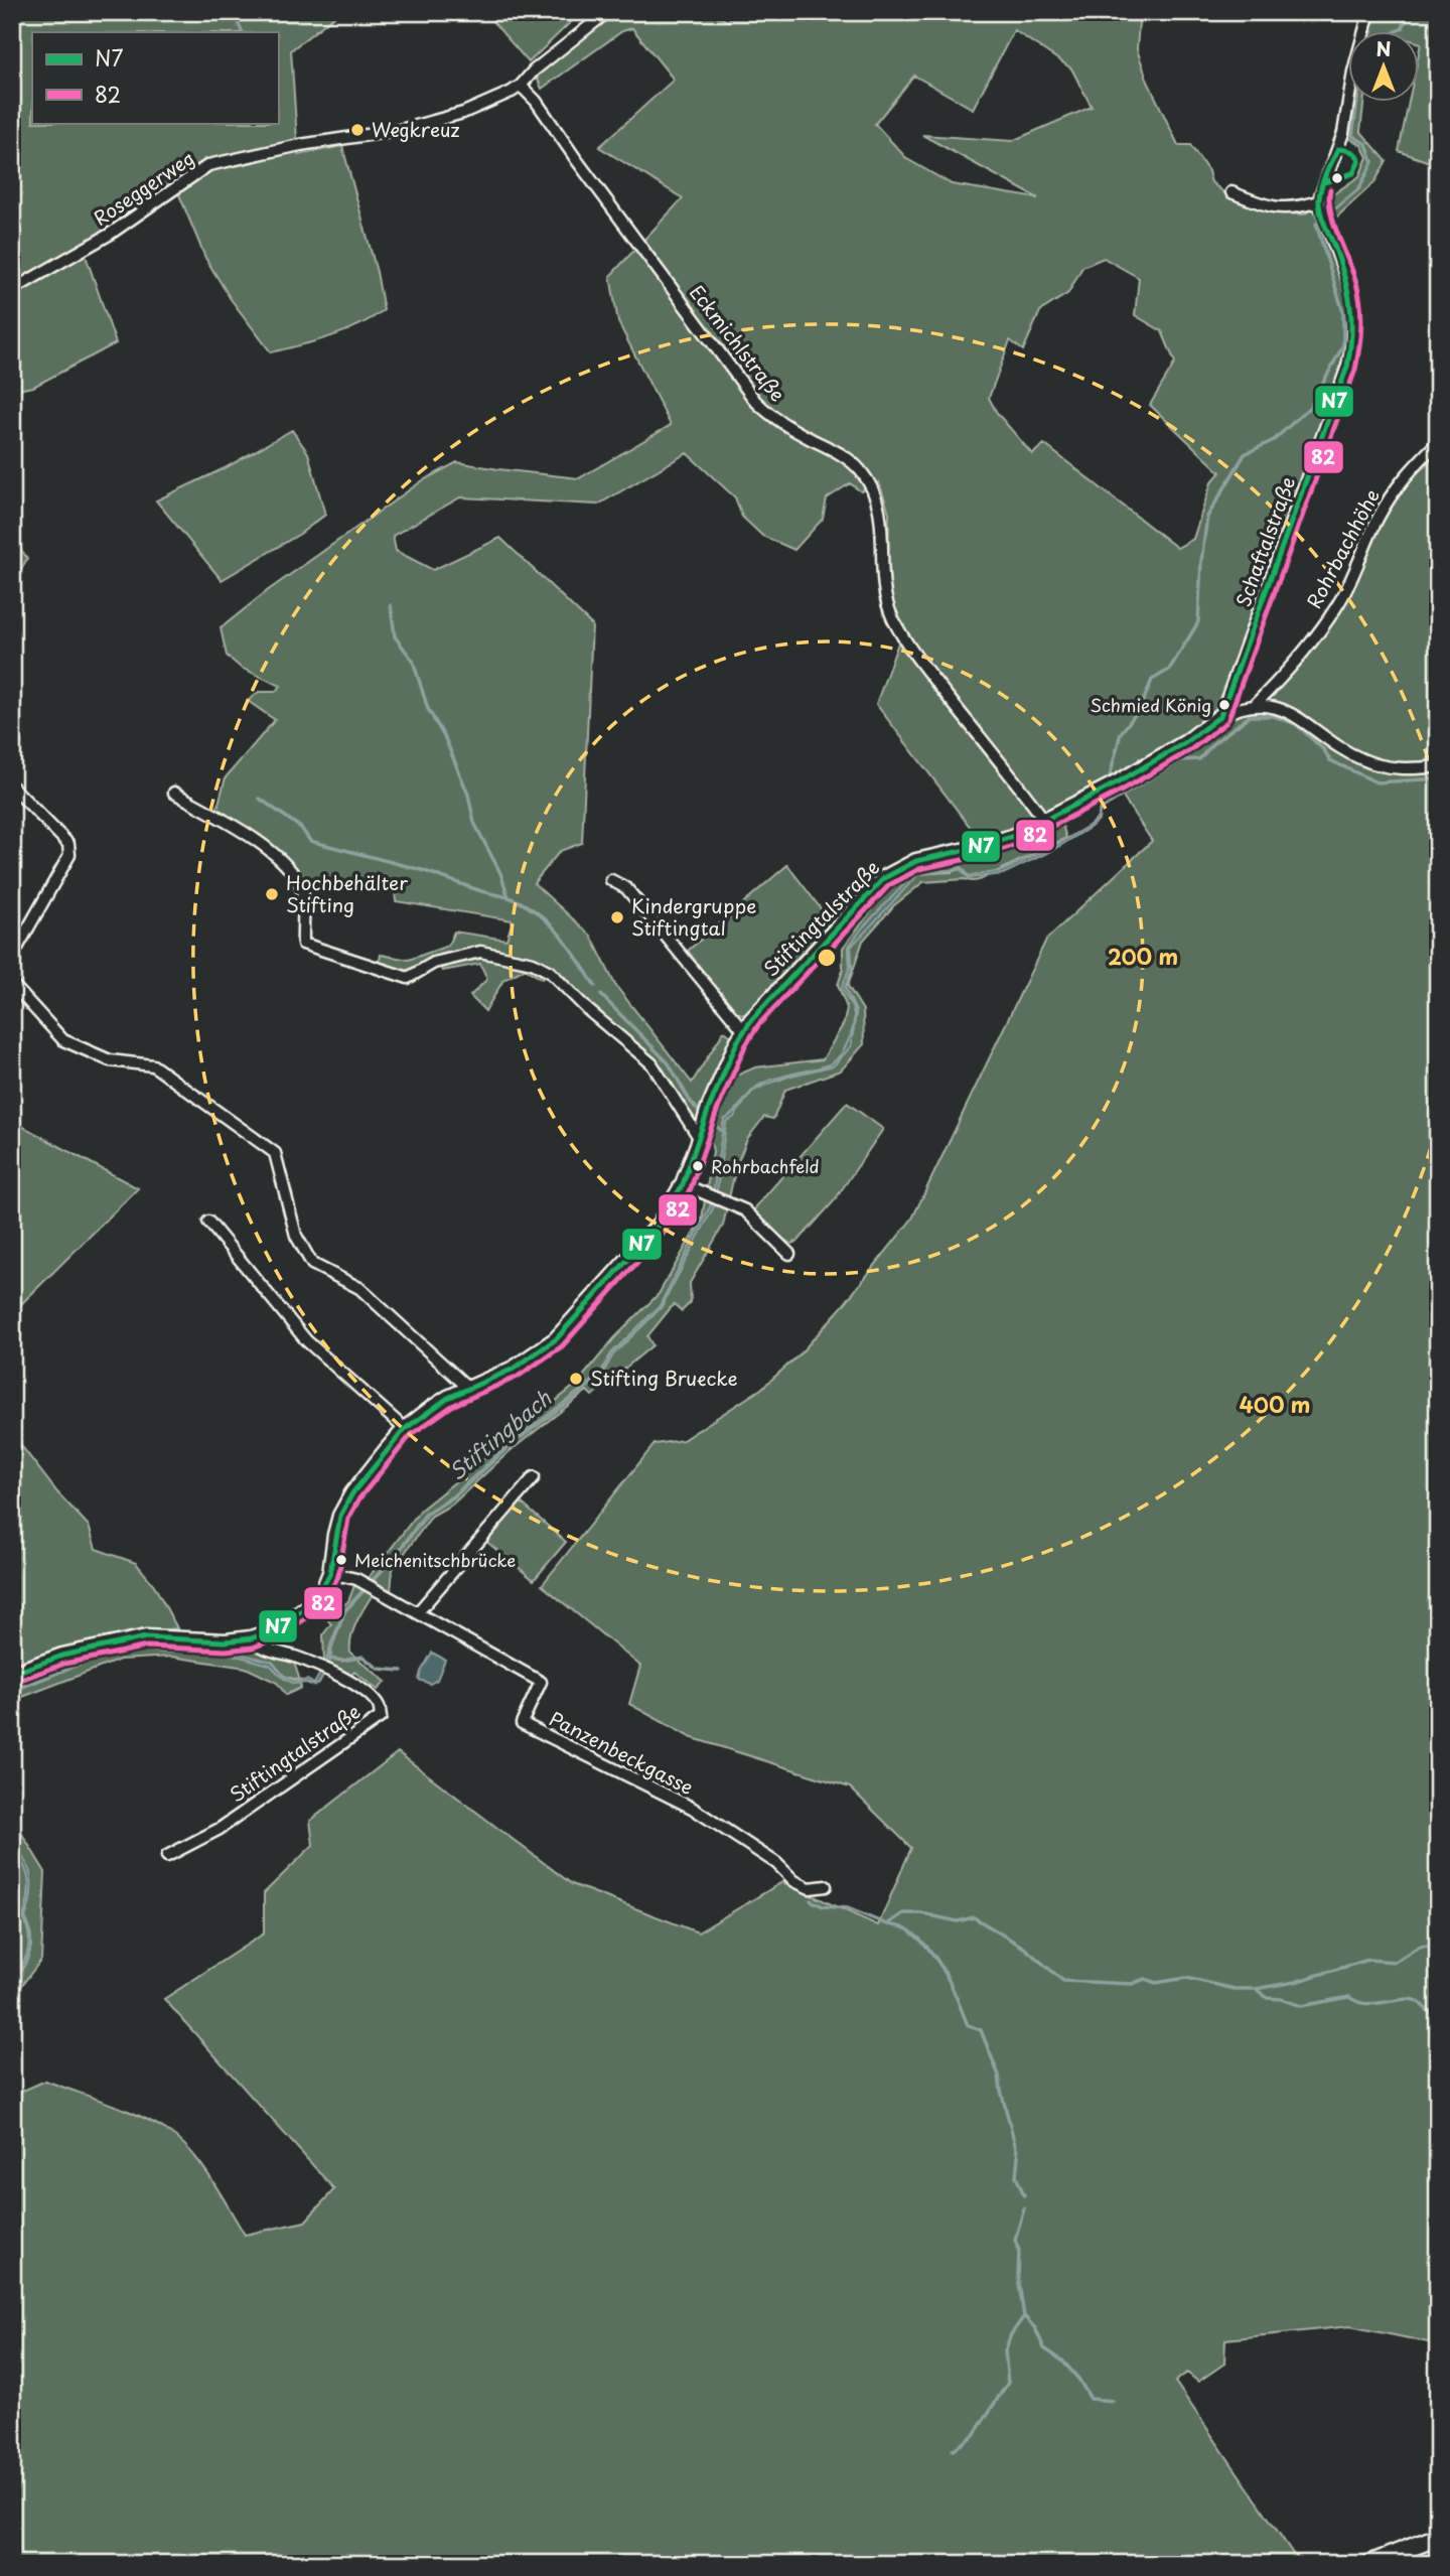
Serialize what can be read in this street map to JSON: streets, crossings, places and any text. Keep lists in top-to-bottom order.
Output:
{
  "streets": {
    "street": [
      "Roseggerweg",
      "Eckmichlstraße",
      "Schaftalstraße",
      "Rohrbachhöhe",
      "Stiftingtalstraße",
      "Panzenbeckgasse"
    ]
  },
  "crossings": [
    ["Roseggerweg", "Eckmichlstraße"],
    ["Eckmichlstraße", "Stiftingtalstraße"],
    ["Schaftalstraße", "Stiftingtalstraße"],
    ["Rohrbachhöhe", "Stiftingtalstraße"],
    ["Stiftingtalstraße", "Panzenbeckgasse"]
  ],
  "water": ["Stiftingbach"],
  "places": [
    "Wegkreuz",
    "Schmied König",
    "Hochbehälter Stifting",
    "Kindergruppe Stiftingtal",
    "Rohrbachfeld",
    "Stifting Bruecke",
    "Meichenitschbrücke"
  ],
  "lines": ["transit line N7", "transit line 82"],
  "legend": ["N7", "82"],
  "north": "top",
  "rings": ["200 m", "400 m"]
}
